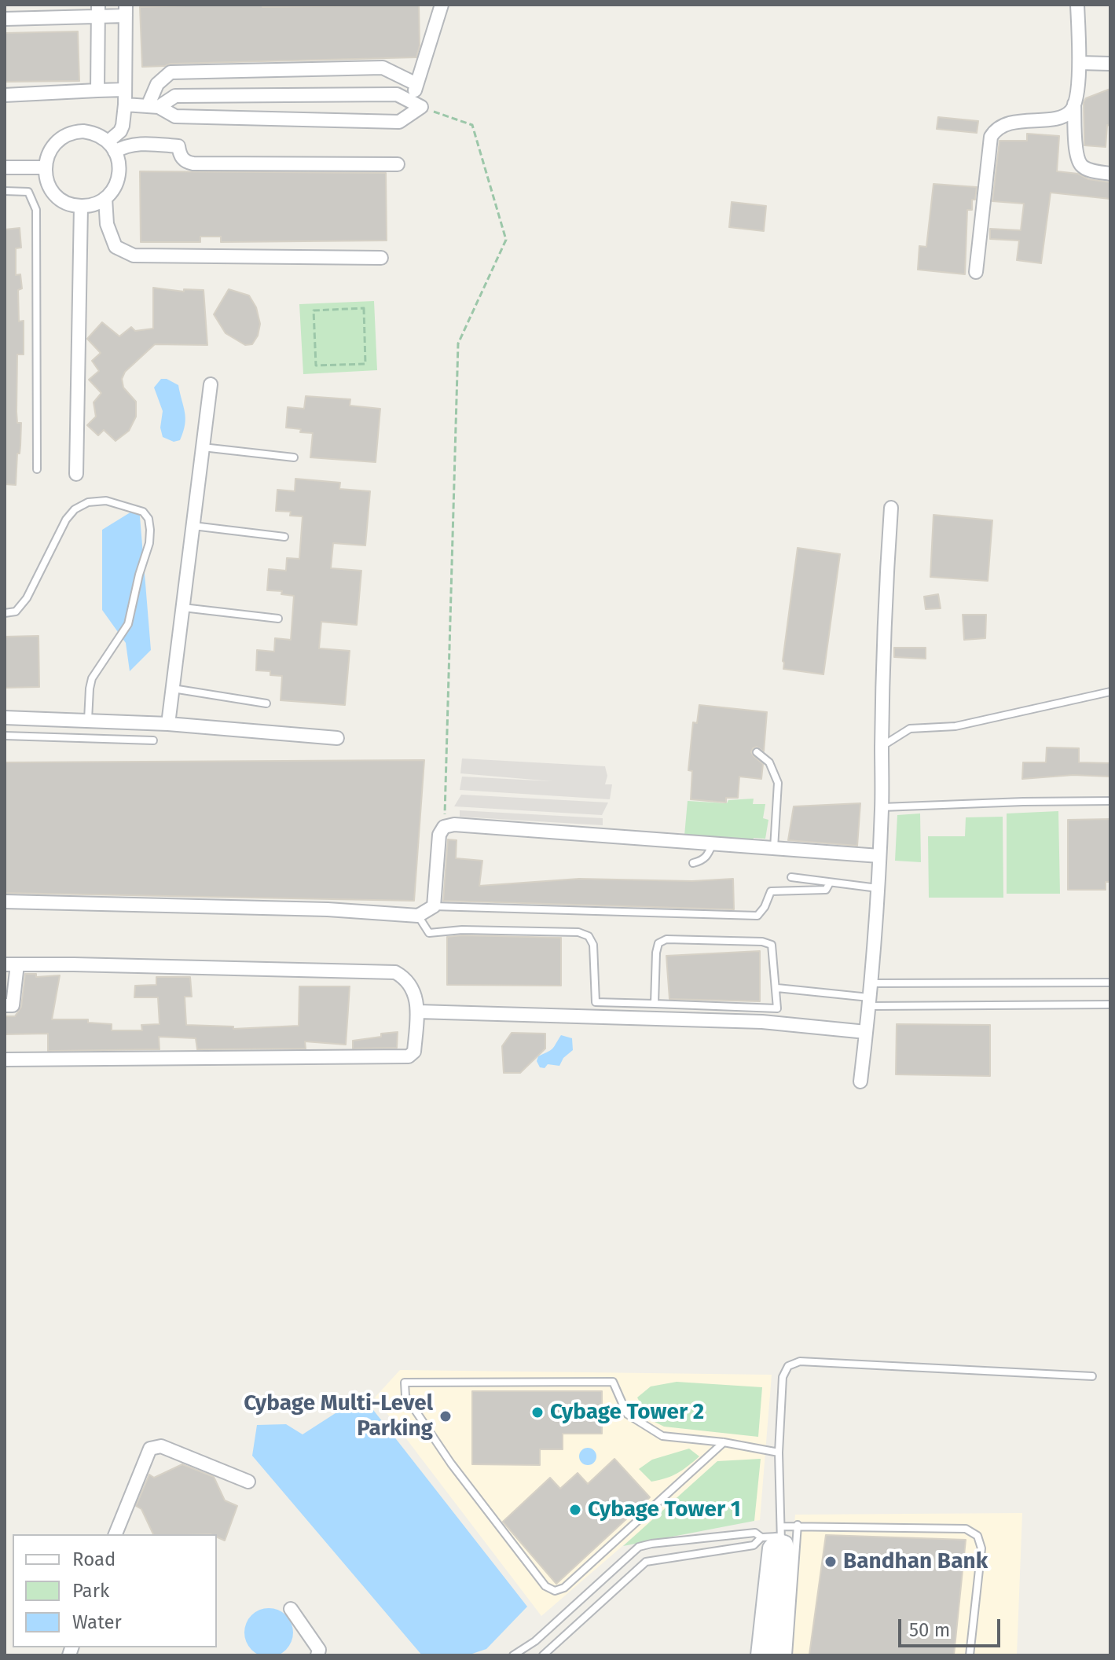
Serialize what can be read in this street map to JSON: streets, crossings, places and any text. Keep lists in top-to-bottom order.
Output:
{
  "places": [
    "Cybage Tower 2",
    "Cybage Multi-Level Parking",
    "Cybage Tower 1",
    "Bandhan Bank"
  ],
  "legend": ["Road", "Park", "Water"],
  "scale_bar": "50 m"
}
